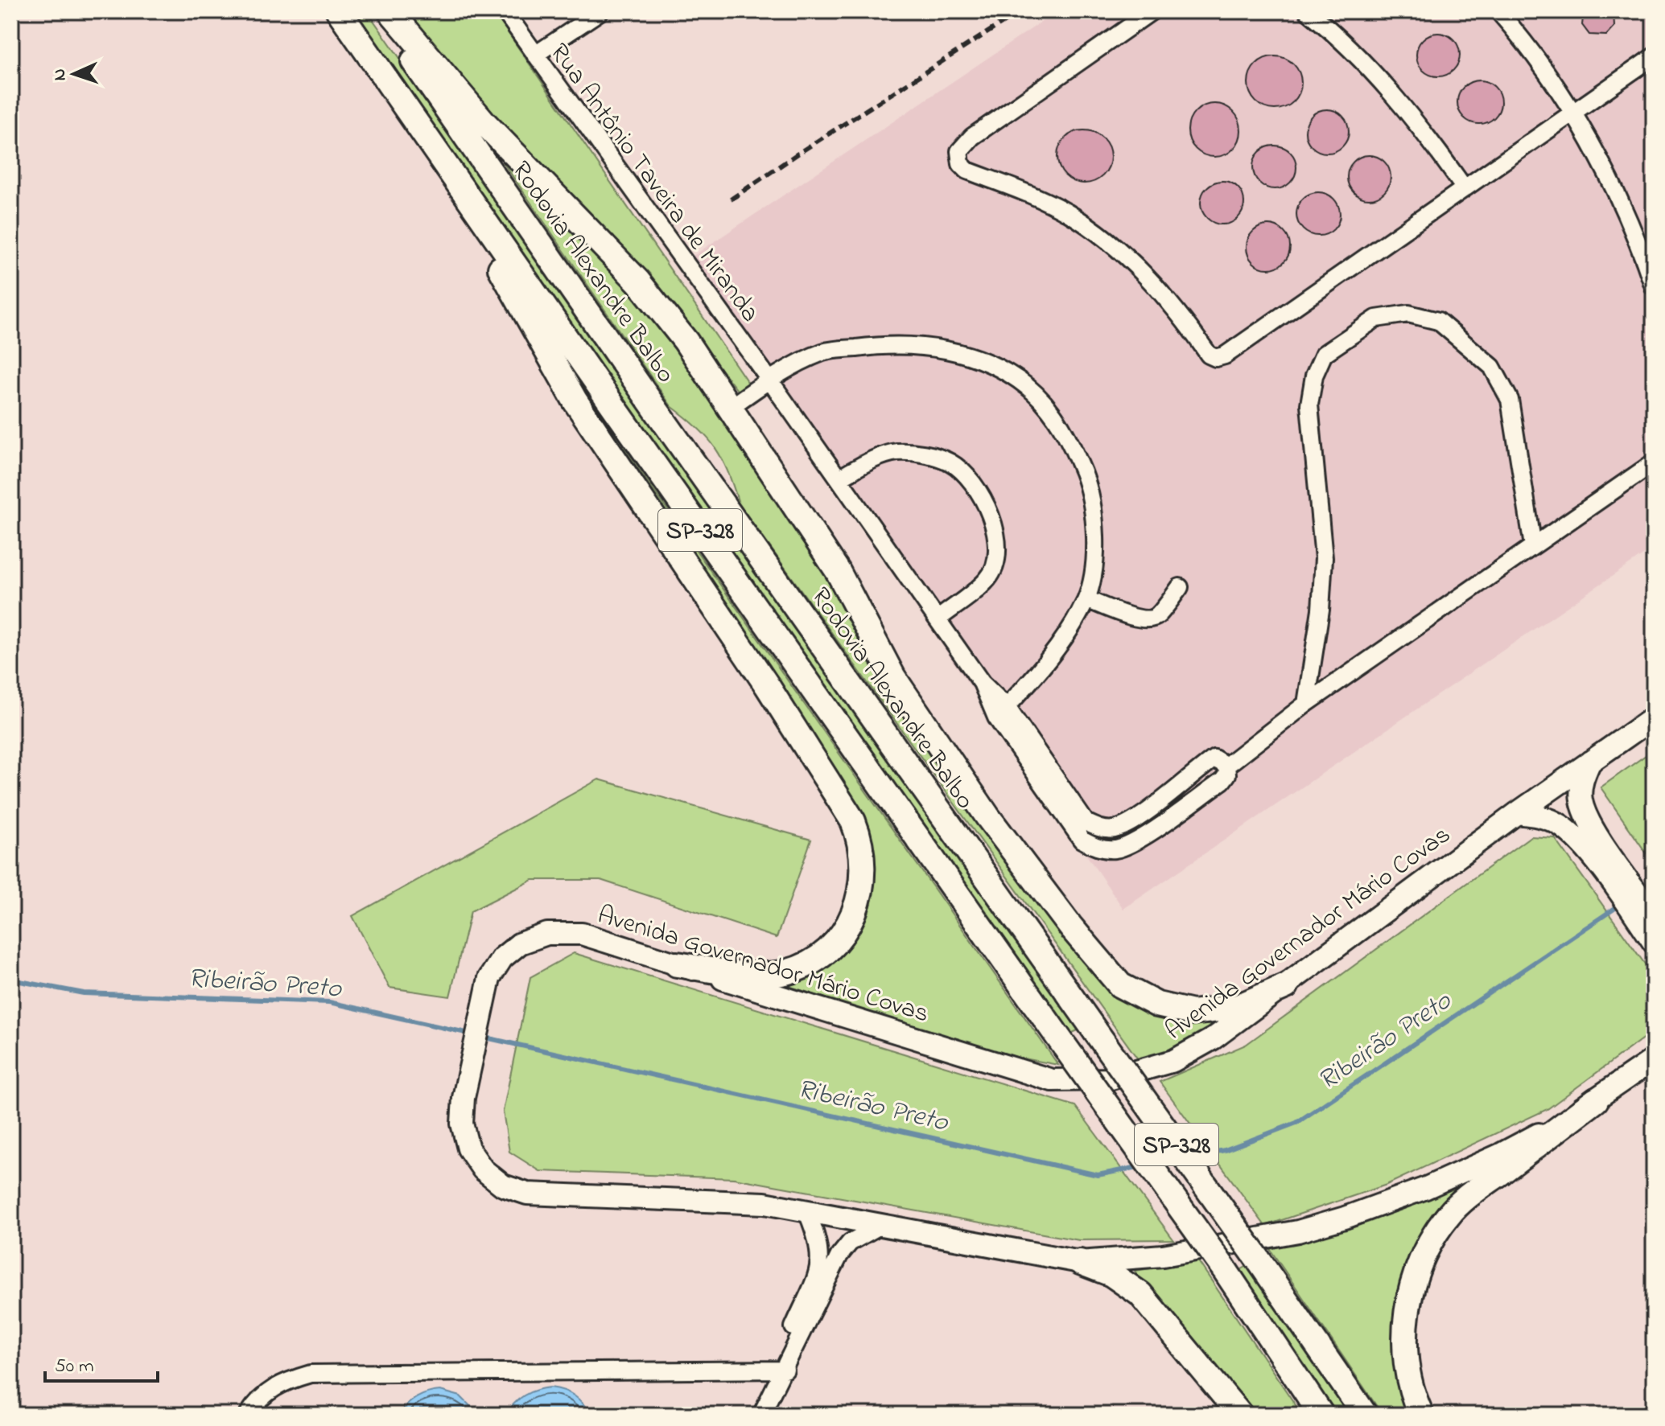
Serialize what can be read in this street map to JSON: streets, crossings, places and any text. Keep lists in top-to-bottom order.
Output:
{
  "streets": {
    "highway": ["Rodovia Alexandre Balbo", "SP-328"],
    "main road": ["Avenida Governador Mário Covas"],
    "street": ["Rua Antônio Taveira de Miranda"]
  },
  "water": ["Ribeirão Preto"],
  "scale_bar": "50 m",
  "north": "left"
}
